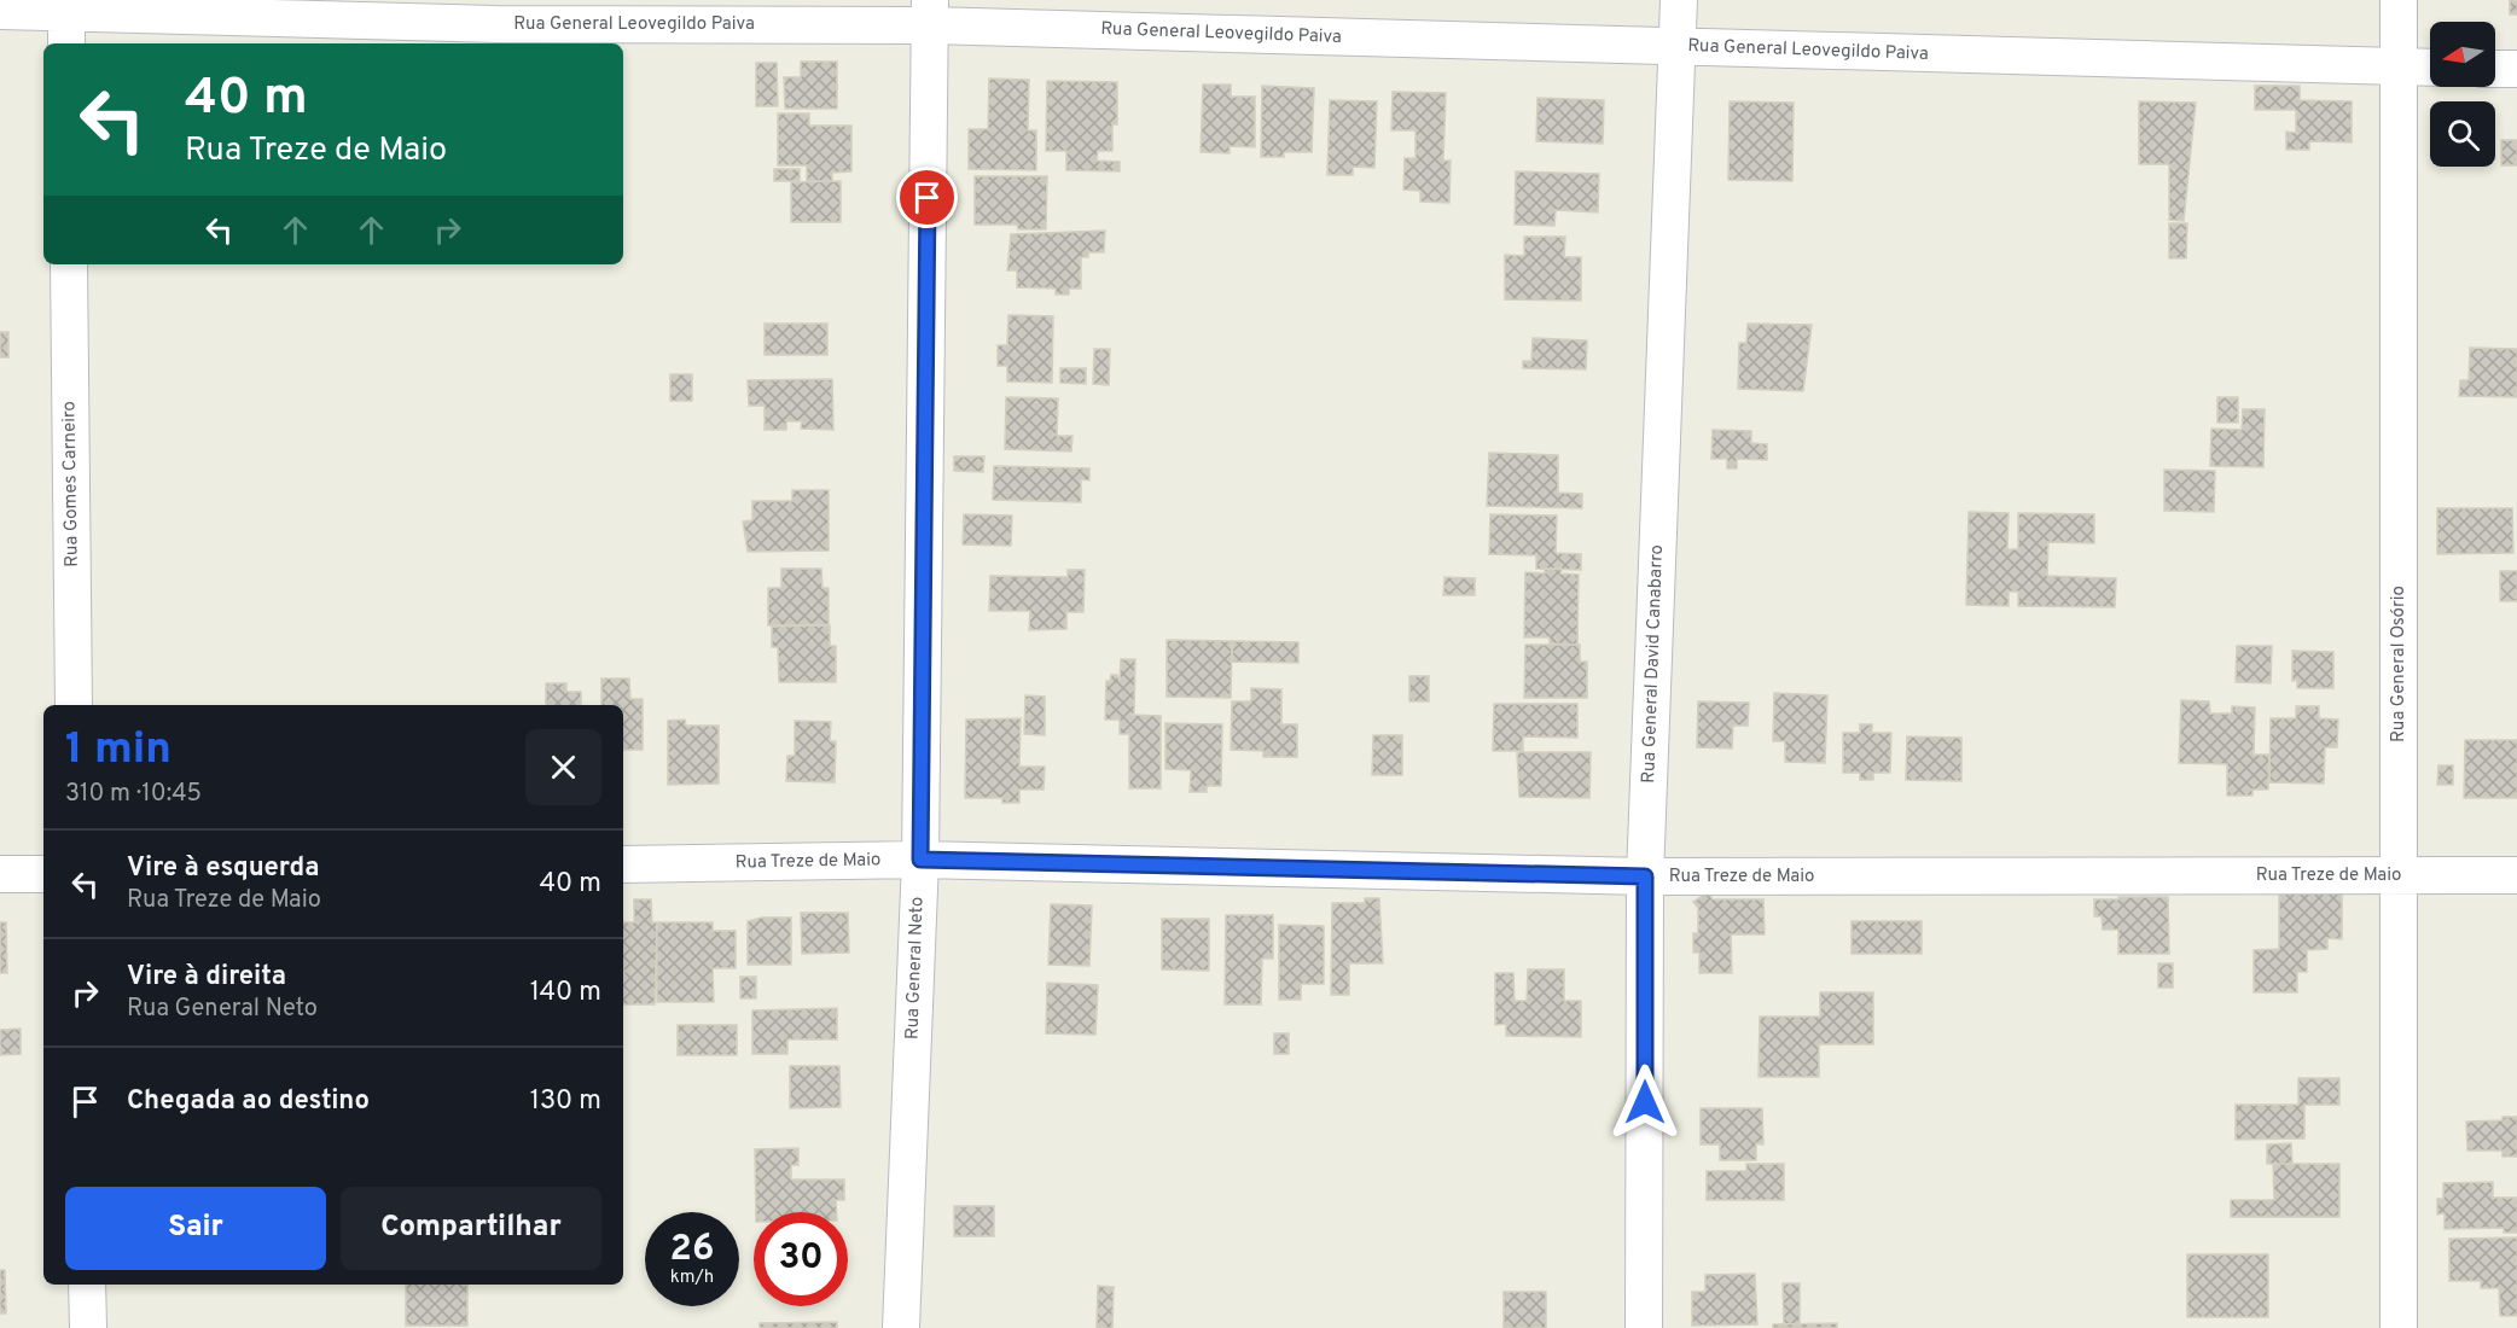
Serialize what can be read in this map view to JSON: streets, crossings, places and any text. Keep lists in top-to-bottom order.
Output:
{
  "streets": {
    "street": [
      "Rua General Leovegildo Paiva",
      "Rua Gomes Carneiro",
      "Rua General David Canabarro",
      "Rua General Osório",
      "Rua Treze de Maio",
      "Rua General Neto"
    ]
  },
  "crossings": [
    ["Rua General Leovegildo Paiva", "Rua General David Canabarro"],
    ["Rua General Leovegildo Paiva", "Rua General Osório"],
    ["Rua General Leovegildo Paiva", "Rua General Neto"],
    ["Rua General David Canabarro", "Rua Treze de Maio"],
    ["Rua General Osório", "Rua Treze de Maio"],
    ["Rua Treze de Maio", "Rua General Neto"]
  ],
  "north": "left",
  "page": {
    "turn": ["40 m", "Rua Treze de Maio"],
    "heading": ["1 min", "310 m · 10:45"],
    "list": [
      {
        "name": "Vire à esquerda",
        "note": "Rua Treze de Maio",
        "value": "40 m"
      },
      {
        "name": "Vire à direita",
        "note": "Rua General Neto",
        "value": "140 m"
      },
      {
        "name": "Chegada ao destino",
        "value": "130 m"
      }
    ],
    "buttons": ["Sair", "Compartilhar"],
    "speed": "26 km/h",
    "limit": "30"
  }
}
